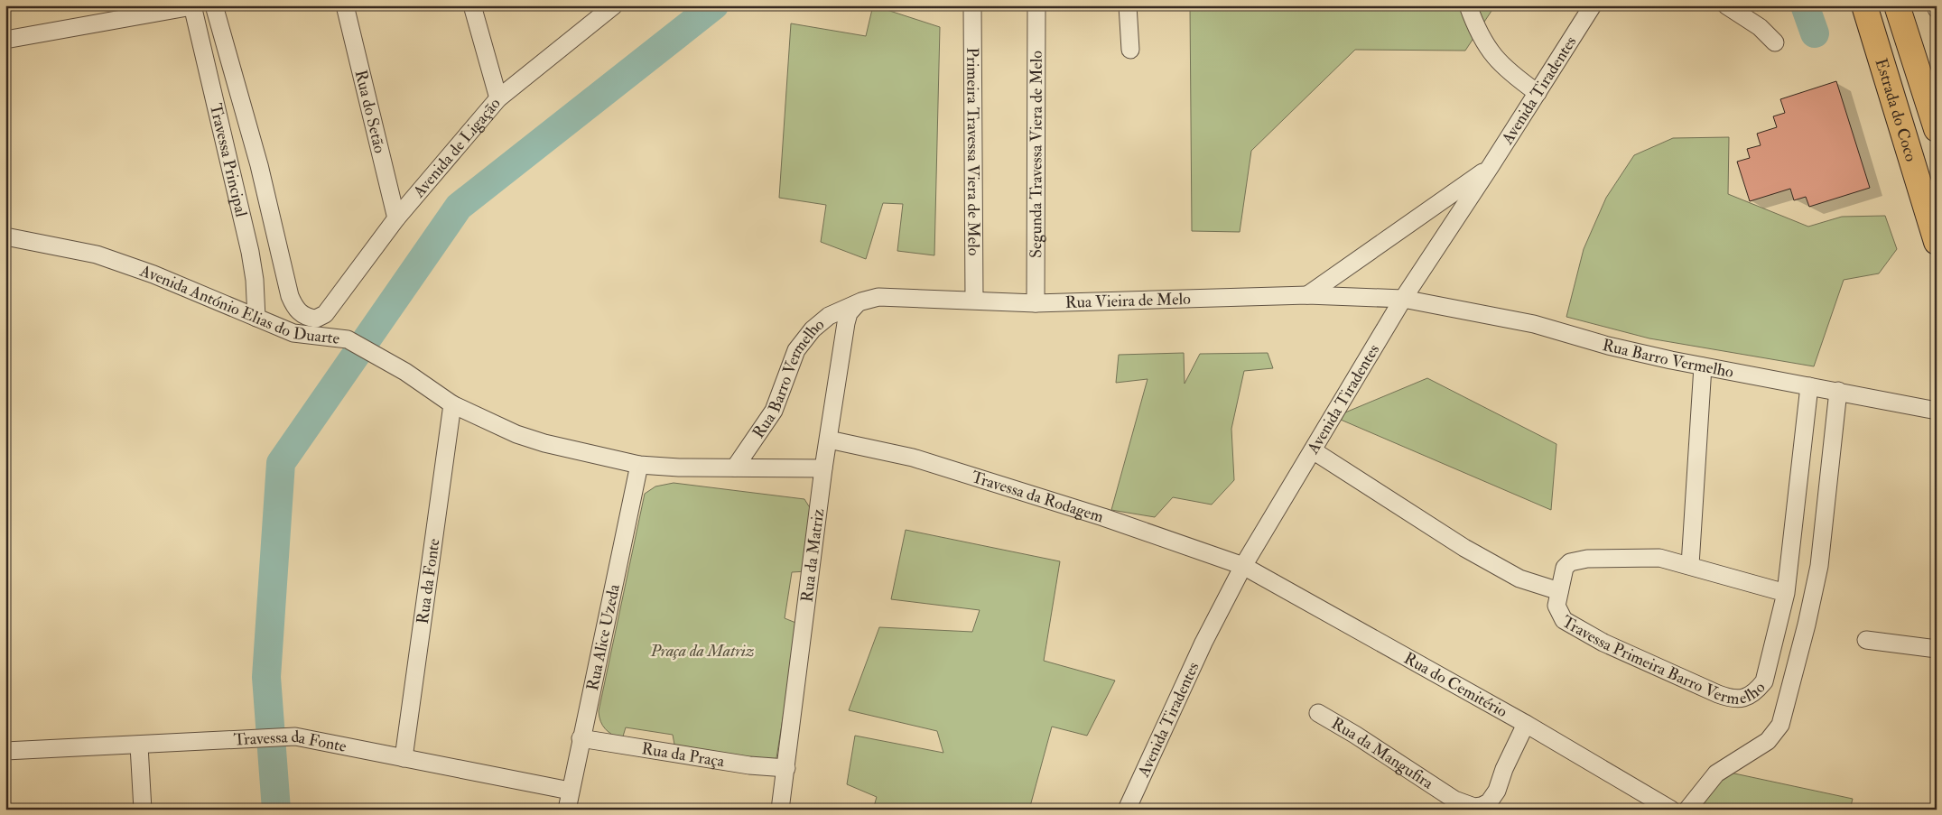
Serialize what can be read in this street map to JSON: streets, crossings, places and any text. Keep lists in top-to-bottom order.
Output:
{
  "streets": {
    "highway": ["Estrada do Coco"],
    "street": [
      "Avenida Tiradentes",
      "Rua do Setão",
      "Avenida de Ligação",
      "Primeira Travessa Viera de Melo",
      "Segunda Travessa Viera de Melo",
      "Travessa Principal",
      "Rua Vieira de Melo",
      "Avenida António Elias do Duarte",
      "Rua Barro Vermelho",
      "Travessa da Rodagem",
      "Rua da Matriz",
      "Rua da Fonte",
      "Rua Alice Uzeda",
      "Travessa Primeira Barro Vermelho",
      "Rua do Cemitério",
      "Travessa da Fonte",
      "Rua da Mangufira",
      "Rua da Praça"
    ]
  },
  "crossings": [
    ["Avenida Tiradentes", "Rua Vieira de Melo"],
    ["Avenida Tiradentes", "Rua Barro Vermelho"],
    ["Avenida Tiradentes", "Travessa da Rodagem"],
    ["Avenida Tiradentes", "Rua do Cemitério"],
    ["Rua do Setão", "Avenida de Ligação"],
    ["Primeira Travessa Viera de Melo", "Rua Vieira de Melo"],
    ["Segunda Travessa Viera de Melo", "Rua Vieira de Melo"],
    ["Travessa Principal", "Avenida António Elias do Duarte"],
    ["Rua Vieira de Melo", "Rua Barro Vermelho"],
    ["Rua Vieira de Melo", "Rua da Matriz"],
    ["Avenida António Elias do Duarte", "Rua da Fonte"],
    ["Avenida António Elias do Duarte", "Rua Alice Uzeda"],
    ["Rua Barro Vermelho", "Rua da Matriz"],
    ["Rua Barro Vermelho", "Travessa Primeira Barro Vermelho"],
    ["Travessa da Rodagem", "Rua da Matriz"],
    ["Travessa da Rodagem", "Rua do Cemitério"],
    ["Rua da Matriz", "Rua da Praça"],
    ["Rua da Fonte", "Travessa da Fonte"],
    ["Rua Alice Uzeda", "Travessa da Fonte"],
    ["Rua Alice Uzeda", "Rua da Praça"],
    ["Rua do Cemitério", "Rua da Mangufira"]
  ],
  "parks": ["Praça da Matriz"]
}
